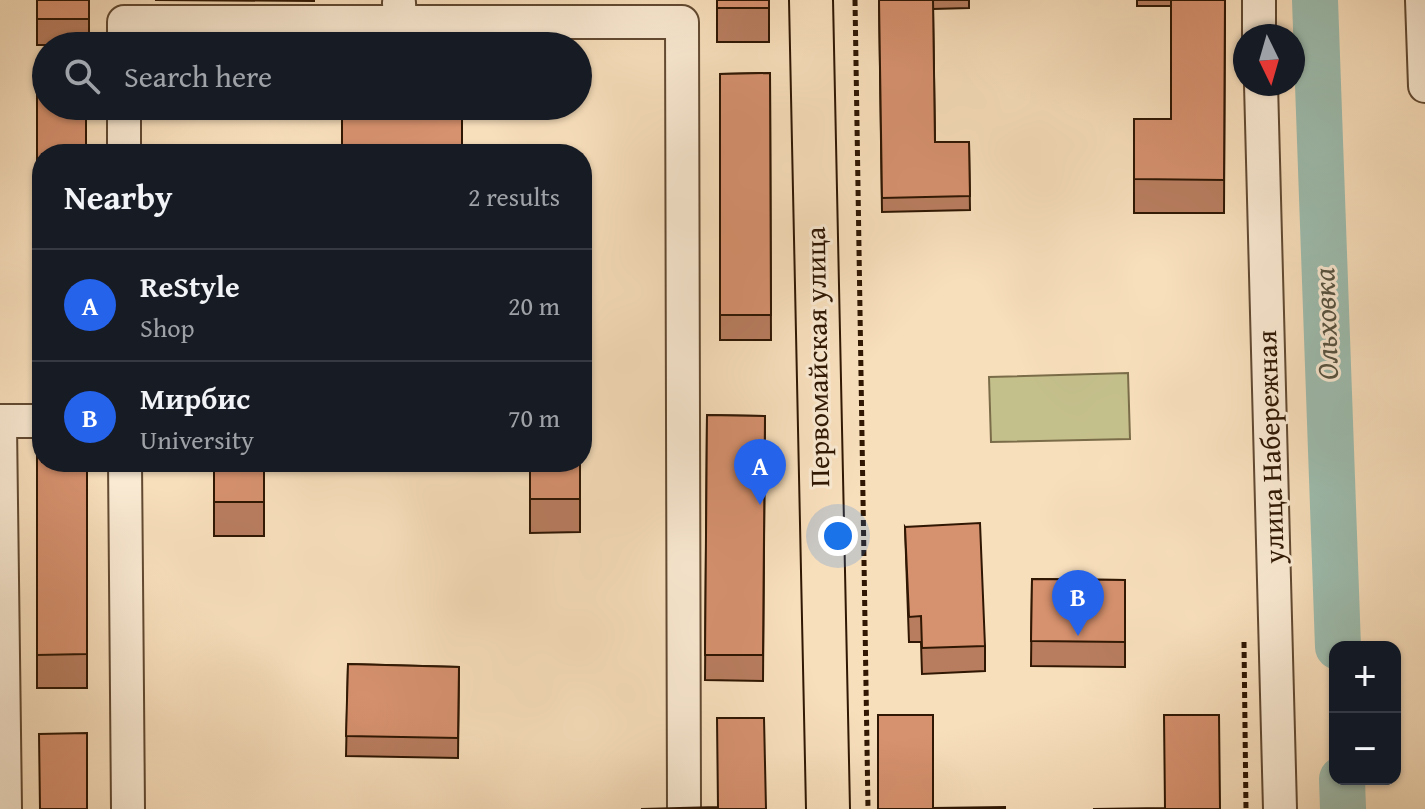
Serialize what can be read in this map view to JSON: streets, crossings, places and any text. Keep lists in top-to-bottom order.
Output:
{
  "streets": {
    "main road": ["Первомайская улица"],
    "street": ["улица Набережная"]
  },
  "water": ["Ольховка"],
  "north": "bottom",
  "page": {
    "search": "Search here",
    "heading": ["Nearby", "2 results"],
    "list": [
      {
        "mark": "A",
        "name": "ReStyle",
        "note": "Shop",
        "value": "20 m"
      },
      {
        "mark": "B",
        "name": "Мирбис",
        "note": "University",
        "value": "70 m"
      }
    ],
    "pins": ["A", "B"],
    "map_buttons": ["+", "−"]
  }
}
